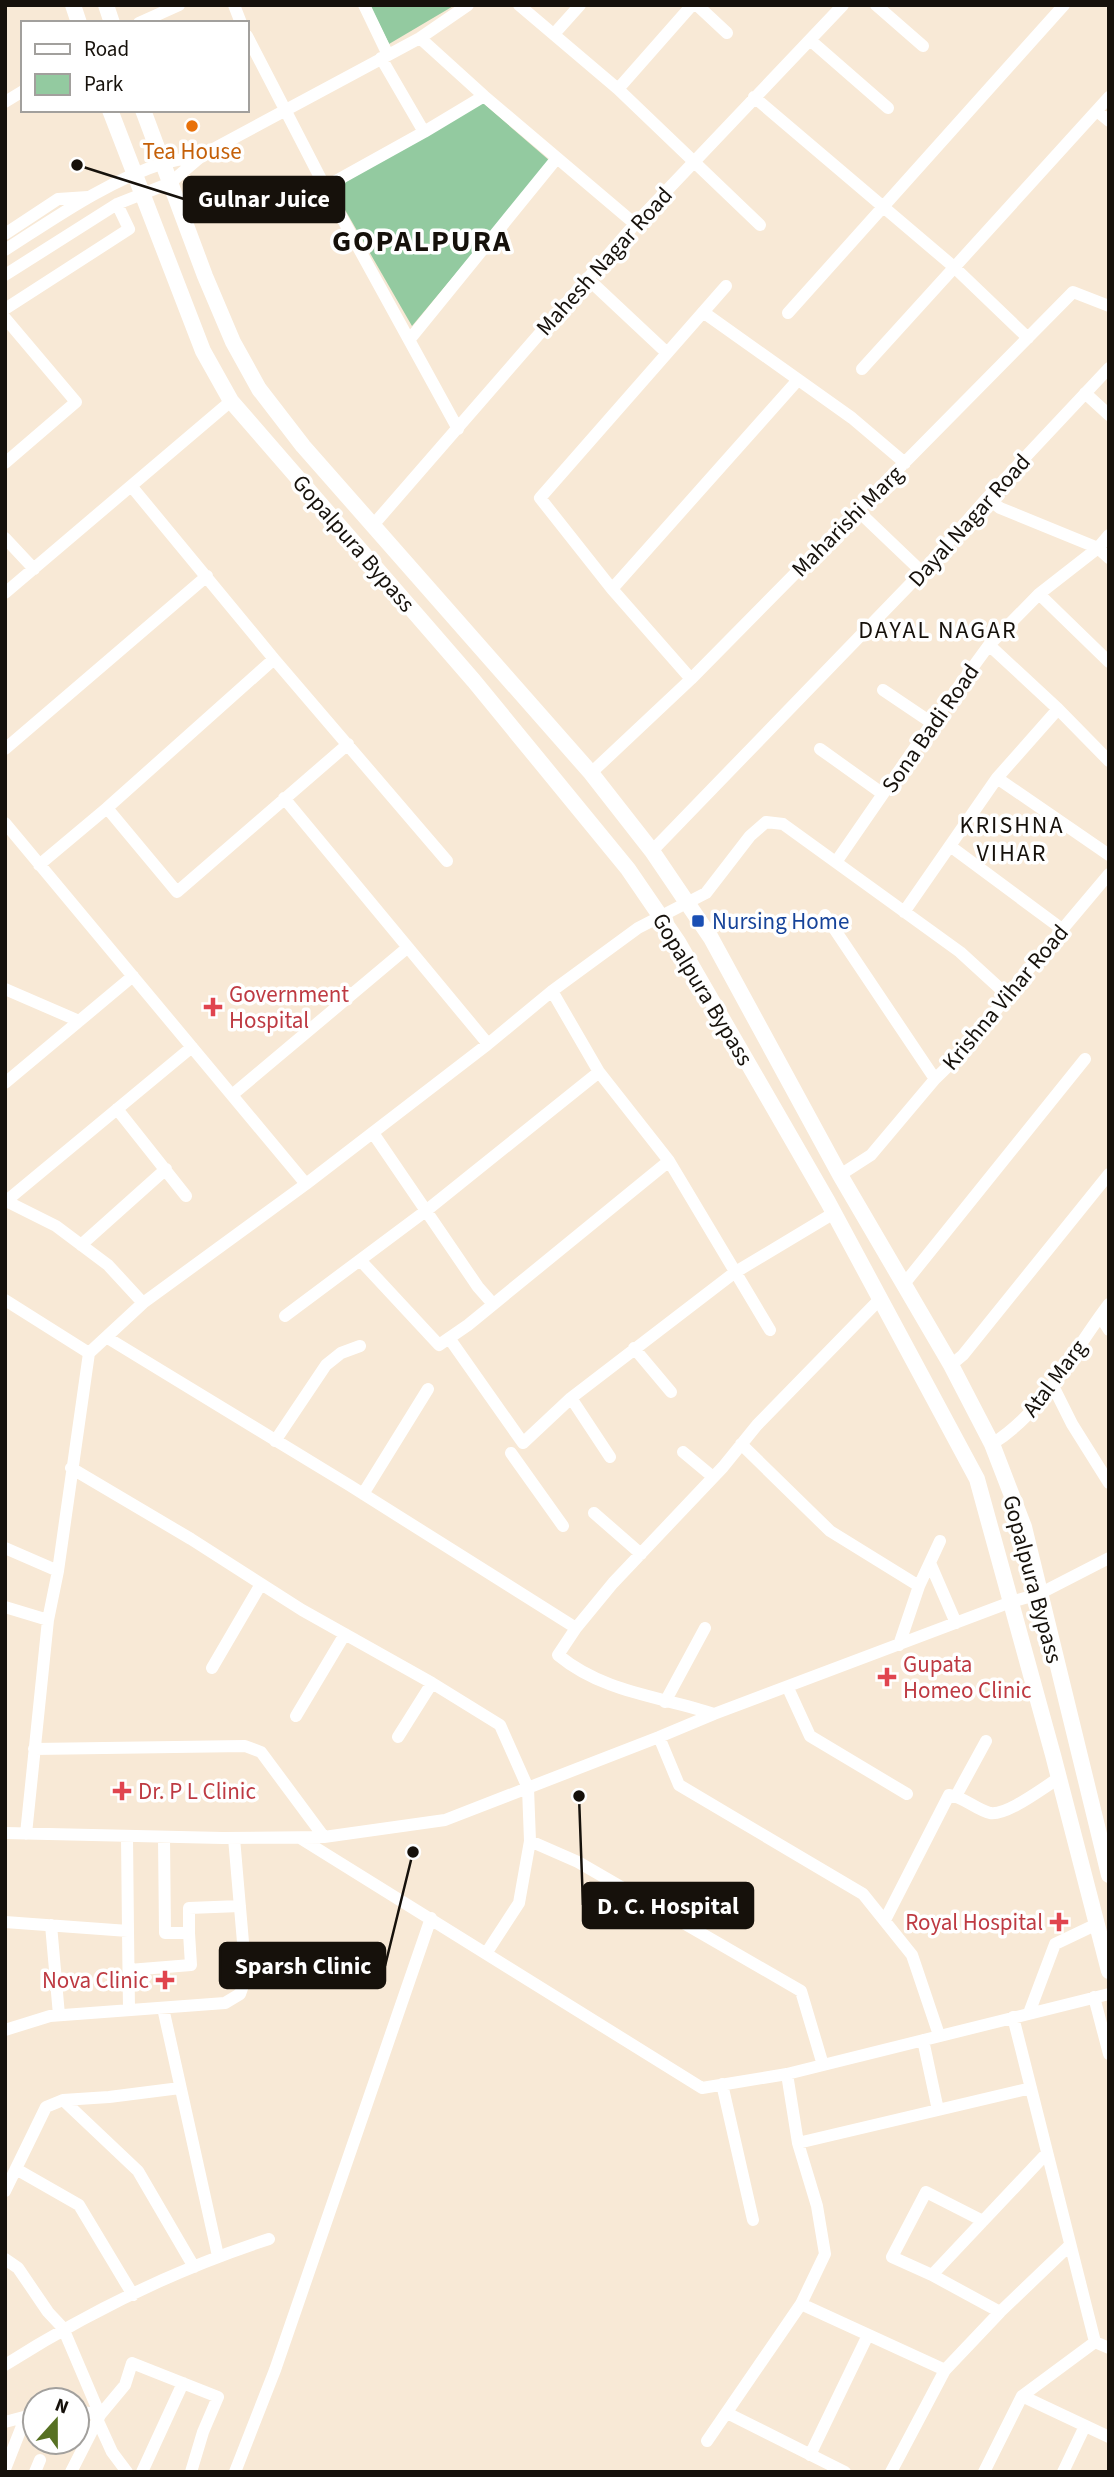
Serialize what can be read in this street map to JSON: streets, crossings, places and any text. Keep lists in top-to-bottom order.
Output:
{
  "streets": {
    "main road": ["Gopalpura Bypass"],
    "street": [
      "Mahesh Nagar Road",
      "Dayal Nagar Road",
      "Maharishi Marg",
      "Sona Badi Road",
      "Krishna Vihar Road",
      "Atal Marg"
    ]
  },
  "crossings": [
    ["Mahesh Nagar Road", "Gopalpura Bypass"],
    ["Dayal Nagar Road", "Gopalpura Bypass"],
    ["Maharishi Marg", "Gopalpura Bypass"],
    ["Gopalpura Bypass", "Krishna Vihar Road"],
    ["Gopalpura Bypass", "Atal Marg"]
  ],
  "districts": ["GOPALPURA", "DAYAL NAGAR", "KRISHNA VIHAR"],
  "places": {
    "other": [
      "Tea House",
      "Gulnar Juice",
      "D. C. Hospital",
      "Sparsh Clinic"
    ],
    "transit": ["Nursing Home"],
    "health": [
      "Government Hospital",
      "Gupata Homeo Clinic",
      "Dr. P L Clinic",
      "Royal Hospital",
      "Nova Clinic"
    ]
  },
  "legend": ["Road", "Park"],
  "north": "top"
}
